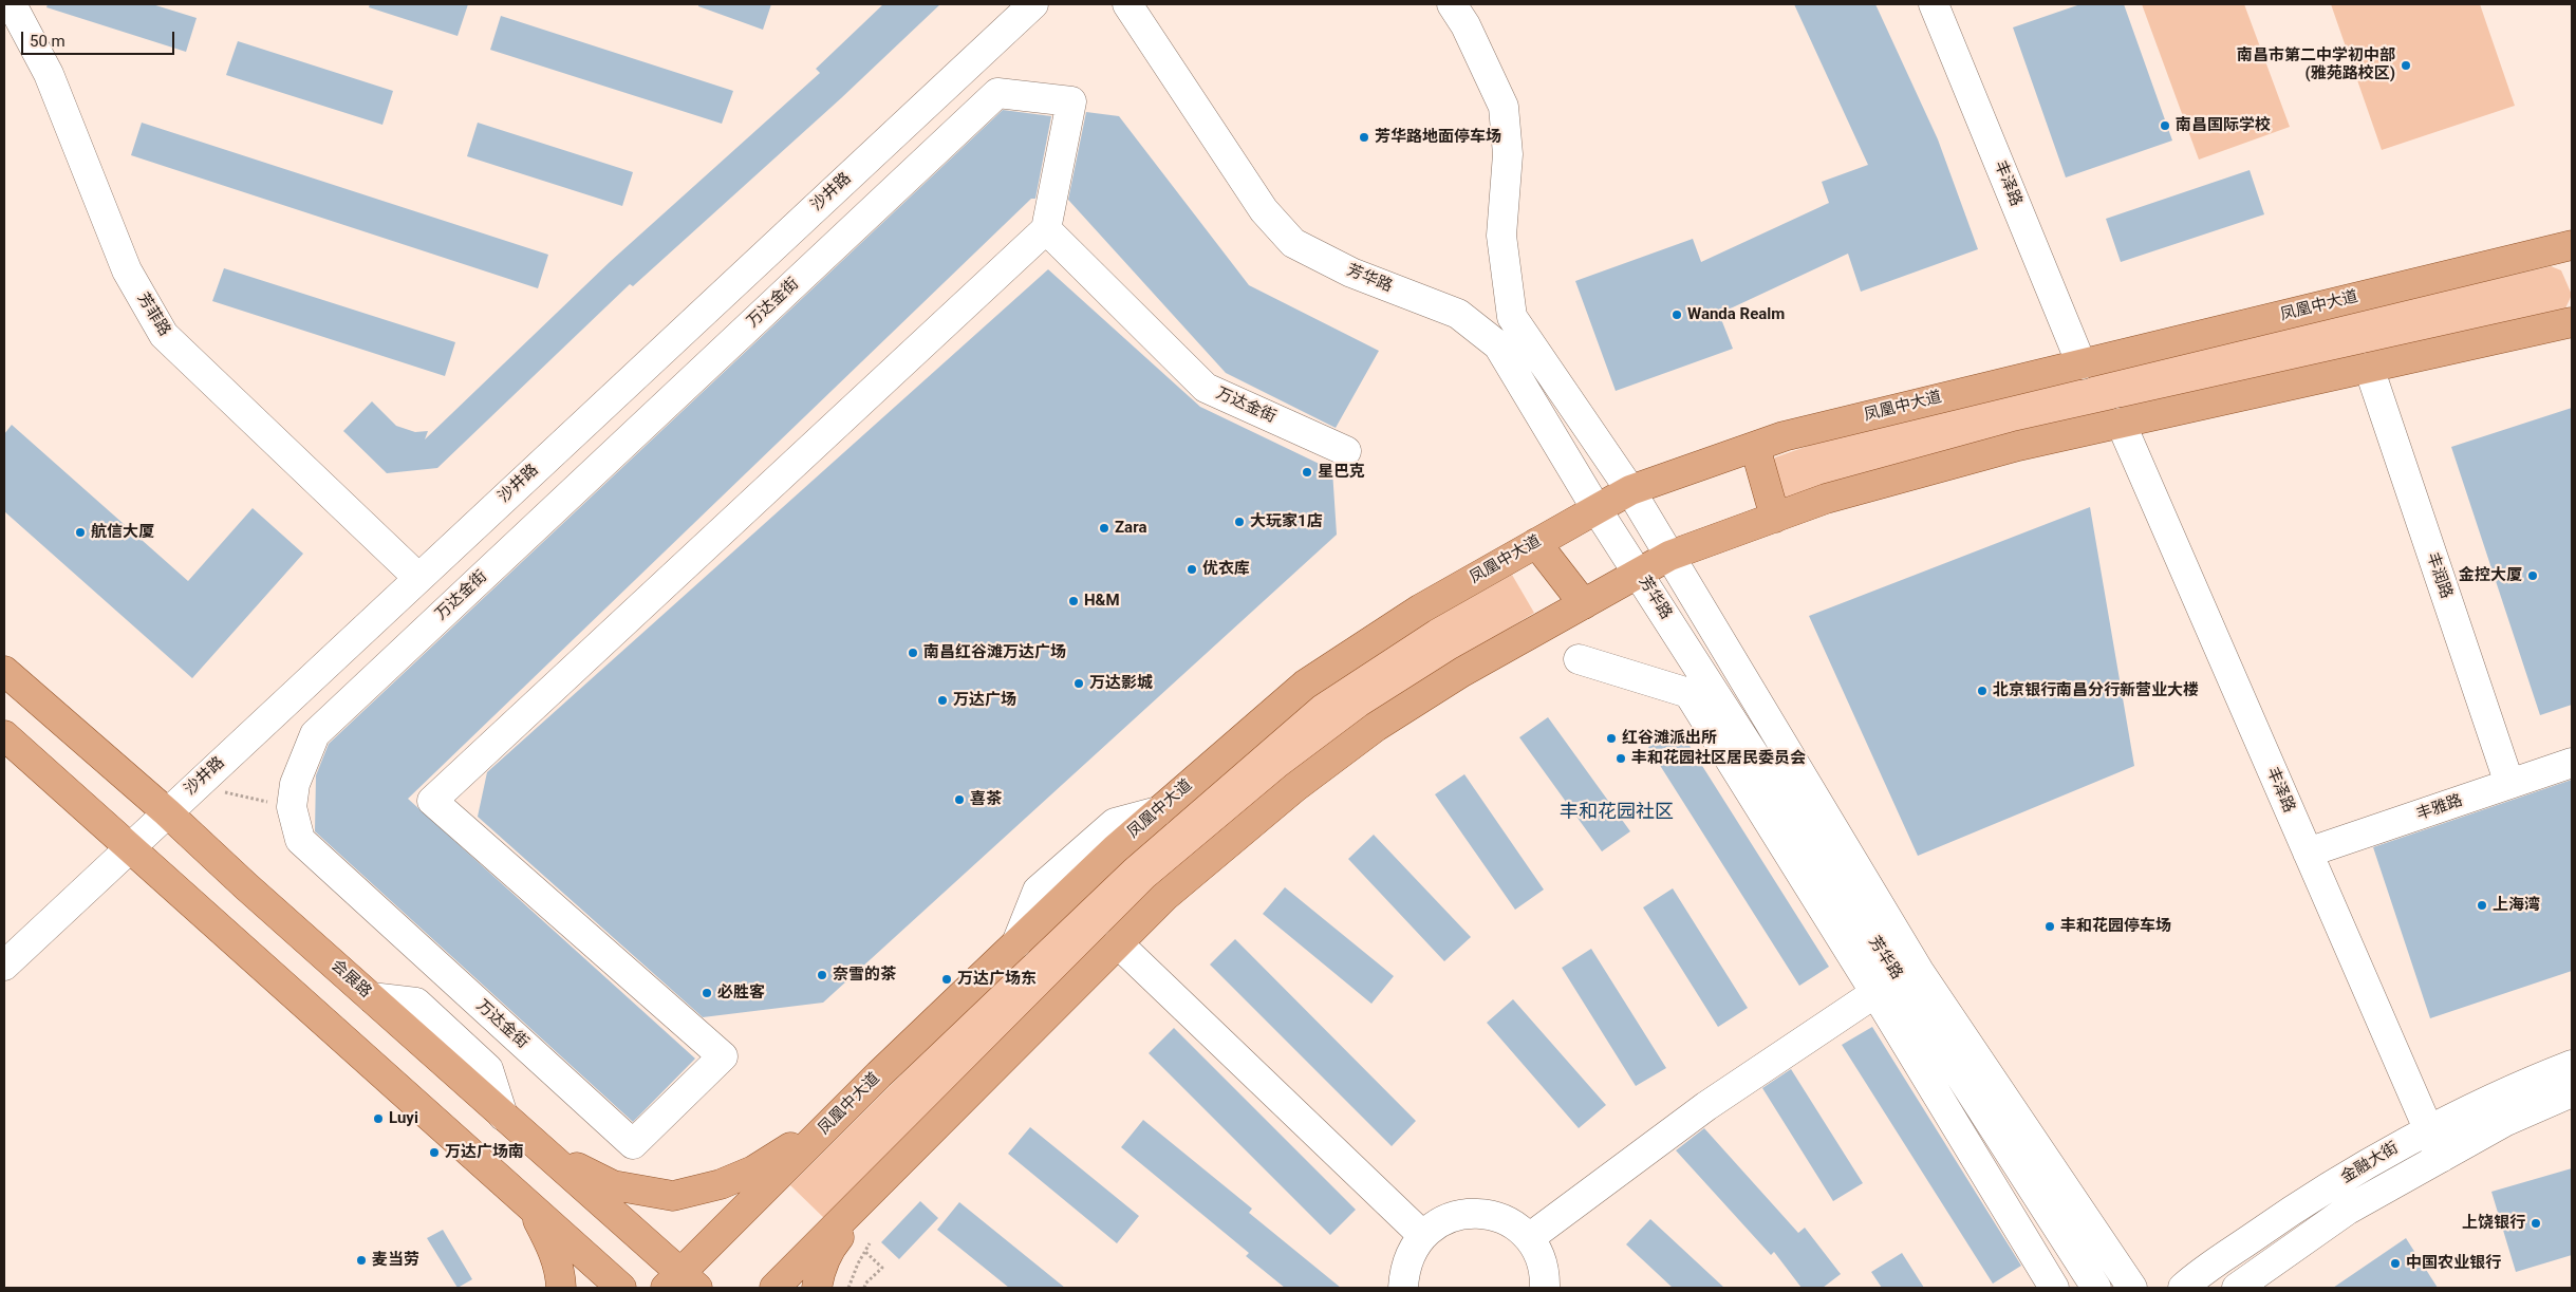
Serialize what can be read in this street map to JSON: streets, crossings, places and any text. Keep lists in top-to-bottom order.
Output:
{
  "streets": {
    "main road": ["凤凰中大道", "会展路"],
    "street": [
      "丰泽路",
      "沙井路",
      "芳华路",
      "万达金街",
      "芳菲路",
      "丰润路",
      "丰雅路",
      "金融大街"
    ]
  },
  "crossings": [
    ["丰泽路", "凤凰中大道"],
    ["丰泽路", "丰雅路"],
    ["丰泽路", "金融大街"],
    ["沙井路", "芳菲路"],
    ["沙井路", "会展路"],
    ["芳华路", "凤凰中大道"],
    ["凤凰中大道", "会展路"],
    ["丰润路", "丰雅路"]
  ],
  "districts": ["丰和花园社区"],
  "places": [
    "南昌市第二中学初中部 (雅苑路校区)",
    "南昌国际学校",
    "芳华路地面停车场",
    "Wanda Realm",
    "星巴克",
    "大玩家1店",
    "Zara",
    "航信大厦",
    "优衣库",
    "金控大厦",
    "H&M",
    "南昌红谷滩万达广场",
    "万达影城",
    "北京银行南昌分行新营业大楼",
    "万达广场",
    "红谷滩派出所",
    "丰和花园社区居民委员会",
    "喜茶",
    "上海湾",
    "丰和花园停车场",
    "奈雪的茶",
    "万达广场东",
    "必胜客",
    "Luyi",
    "万达广场南",
    "上饶银行",
    "麦当劳",
    "中国农业银行"
  ],
  "scale_bar": "50 m"
}
